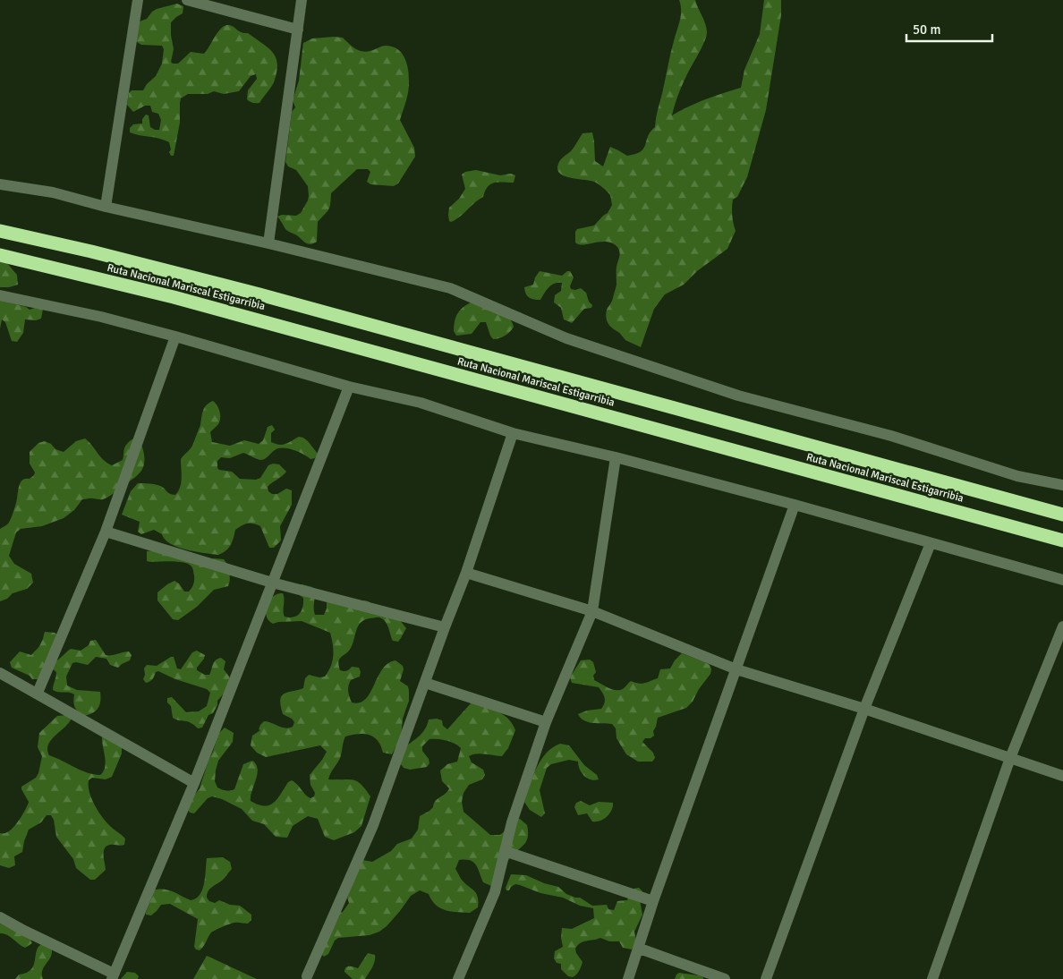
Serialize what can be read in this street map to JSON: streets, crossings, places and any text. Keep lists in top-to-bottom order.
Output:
{
  "streets": {
    "highway": ["Ruta Nacional Mariscal Estigarribia"]
  },
  "scale_bar": "50 m"
}
